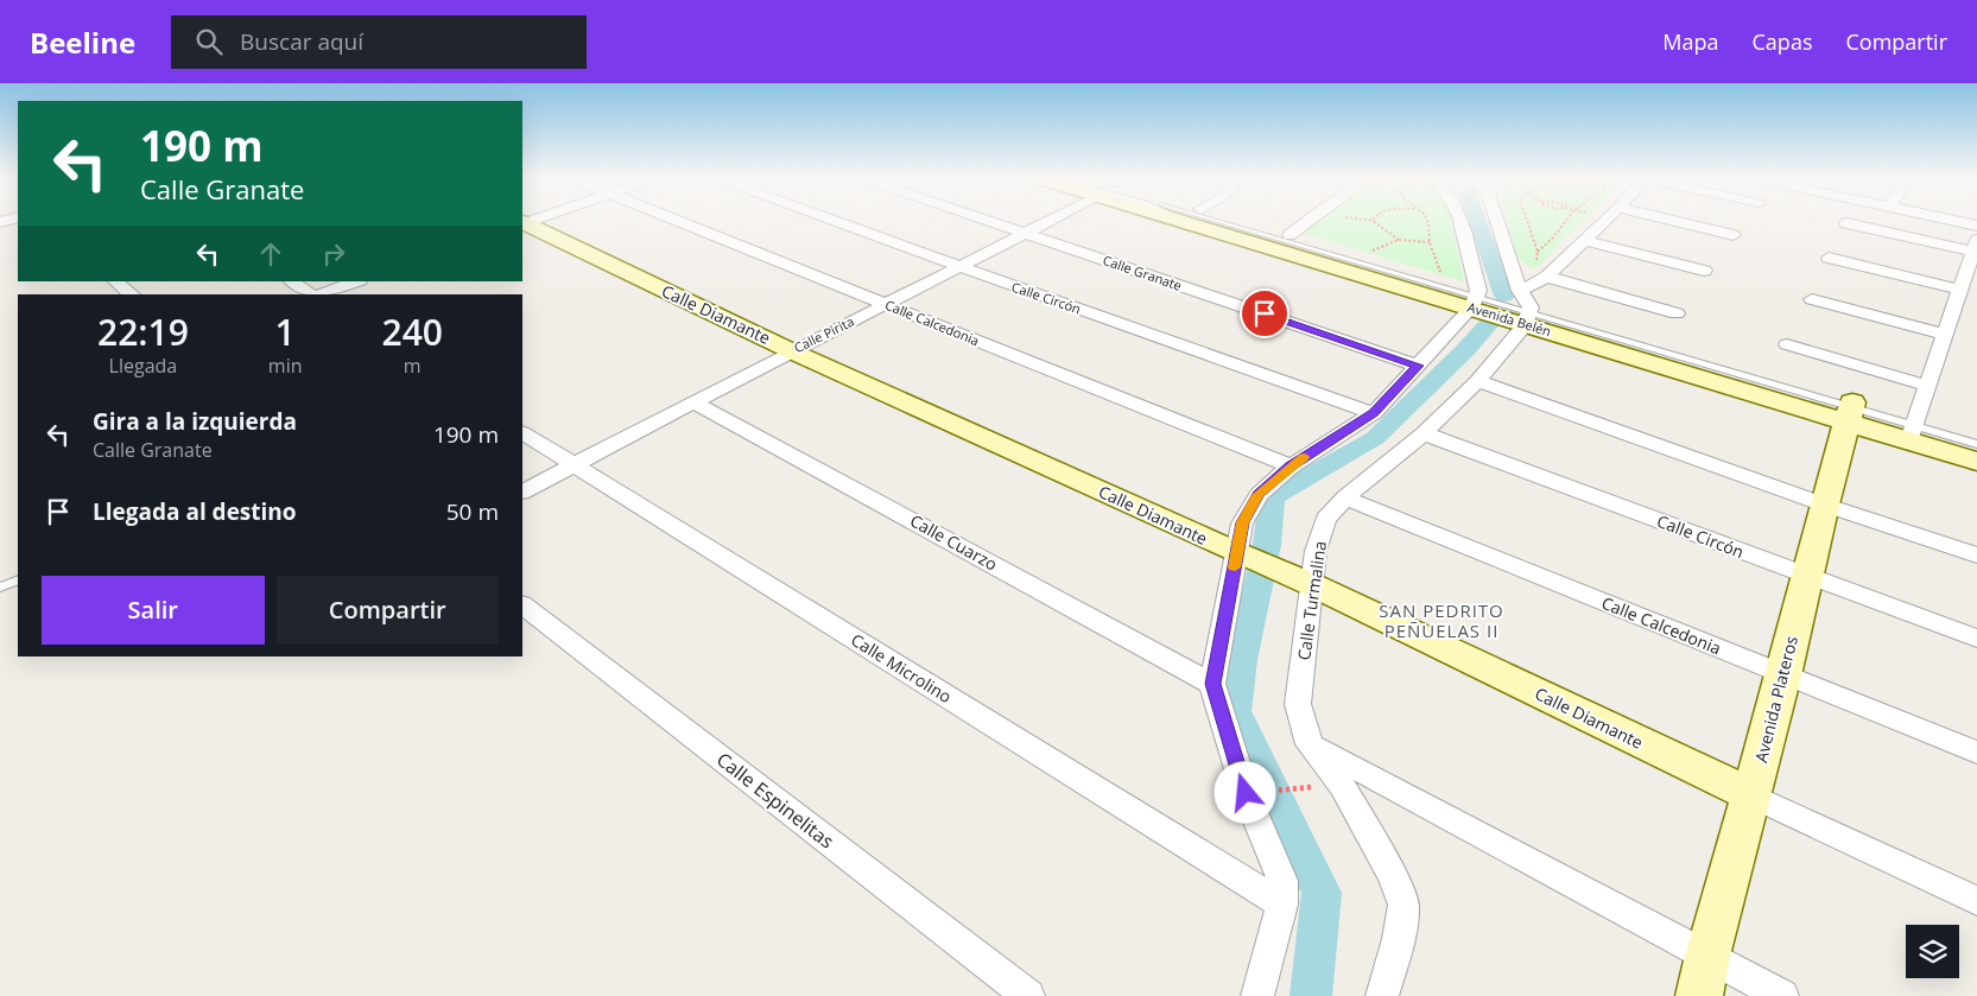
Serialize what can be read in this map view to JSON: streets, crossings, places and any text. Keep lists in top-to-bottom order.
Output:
{
  "streets": {
    "street": [
      "Calle Granate",
      "Calle Circón",
      "Calle Diamante",
      "Avenida Belén",
      "Calle Calcedonia",
      "Calle Pirita",
      "Calle Cuarzo",
      "Calle Turmalina",
      "Calle Microlino",
      "Avenida Plateros",
      "Calle Espinelitas"
    ]
  },
  "crossings": [
    ["Calle Granate", "Calle Pirita"],
    ["Calle Circón", "Calle Pirita"],
    ["Calle Circón", "Calle Turmalina"],
    ["Calle Circón", "Avenida Plateros"],
    ["Calle Diamante", "Calle Pirita"],
    ["Calle Diamante", "Calle Turmalina"],
    ["Calle Diamante", "Avenida Plateros"],
    ["Avenida Belén", "Calle Turmalina"],
    ["Avenida Belén", "Avenida Plateros"],
    ["Calle Calcedonia", "Calle Pirita"],
    ["Calle Calcedonia", "Calle Turmalina"],
    ["Calle Calcedonia", "Avenida Plateros"],
    ["Calle Pirita", "Calle Cuarzo"],
    ["Calle Pirita", "Calle Microlino"]
  ],
  "districts": ["SAN PEDRITO PEÑUELAS II"],
  "page": {
    "header": "Beeline",
    "search": "Buscar aquí",
    "nav": ["Mapa", "Capas", "Compartir"],
    "turn": ["190 m", "Calle Granate"],
    "eta": [
      "22:19",
      "Llegada",
      "1",
      "min",
      "240",
      "m"
    ],
    "list": [
      {
        "name": "Gira a la izquierda",
        "note": "Calle Granate",
        "value": "190 m"
      },
      {
        "name": "Llegada al destino",
        "value": "50 m"
      }
    ],
    "buttons": ["Salir", "Compartir"]
  }
}
